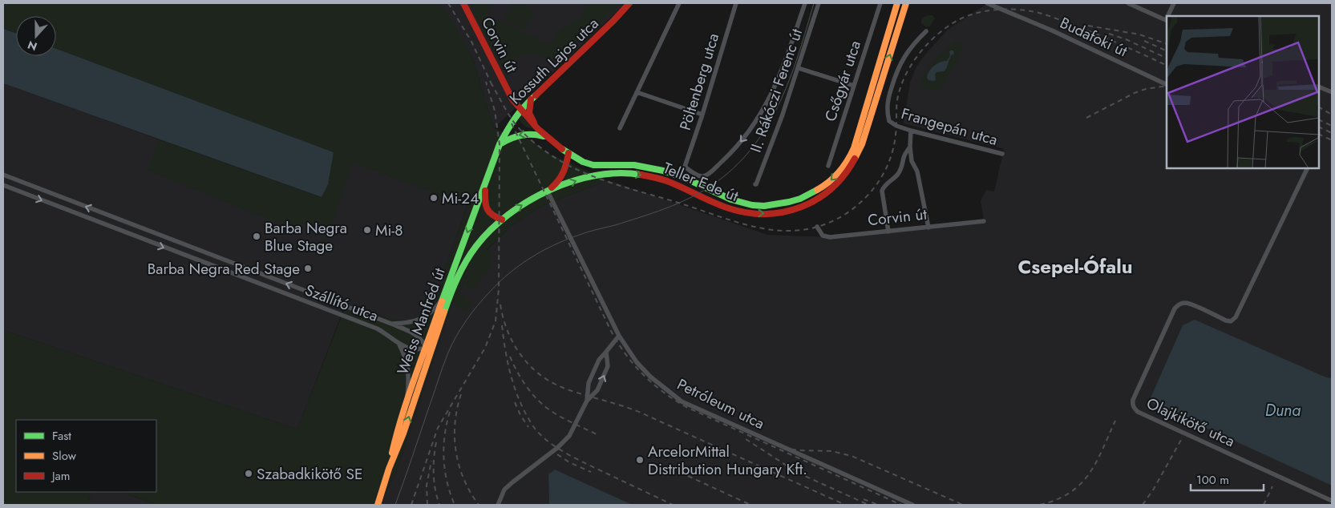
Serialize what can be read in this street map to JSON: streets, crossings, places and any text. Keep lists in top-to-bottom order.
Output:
{
  "streets": {
    "main road": [
      "Corvin út",
      "Kossuth Lajos utca",
      "Teller Ede út",
      "Weiss Manfréd út"
    ],
    "street": [
      "Budafoki út",
      "Csőgyár utca",
      "Pöltenberg utca",
      "II. Rákóczi Ferenc út",
      "Frangepán utca",
      "Szállító utca",
      "Petróleum utca",
      "Olajkikötő utca"
    ]
  },
  "crossings": [
    ["Corvin út", "Kossuth Lajos utca"],
    ["Kossuth Lajos utca", "Weiss Manfréd út"],
    ["Pöltenberg utca", "II. Rákóczi Ferenc út"],
    ["Teller Ede út", "Weiss Manfréd út"],
    ["Teller Ede út", "Petróleum utca"],
    ["Szállító utca", "Weiss Manfréd út"],
    ["Weiss Manfréd út", "Petróleum utca"]
  ],
  "districts": ["Csepel-Ófalu"],
  "water": ["Duna"],
  "places": [
    "Mi-24",
    "Mi-8",
    "Barba Negra Blue Stage",
    "Barba Negra Red Stage",
    "ArcelorMittal Distribution Hungary Kft.",
    "Szabadkikötő SE"
  ],
  "legend": ["Fast", "Slow", "Jam"],
  "scale_bar": "100 m",
  "north": "bottom"
}
